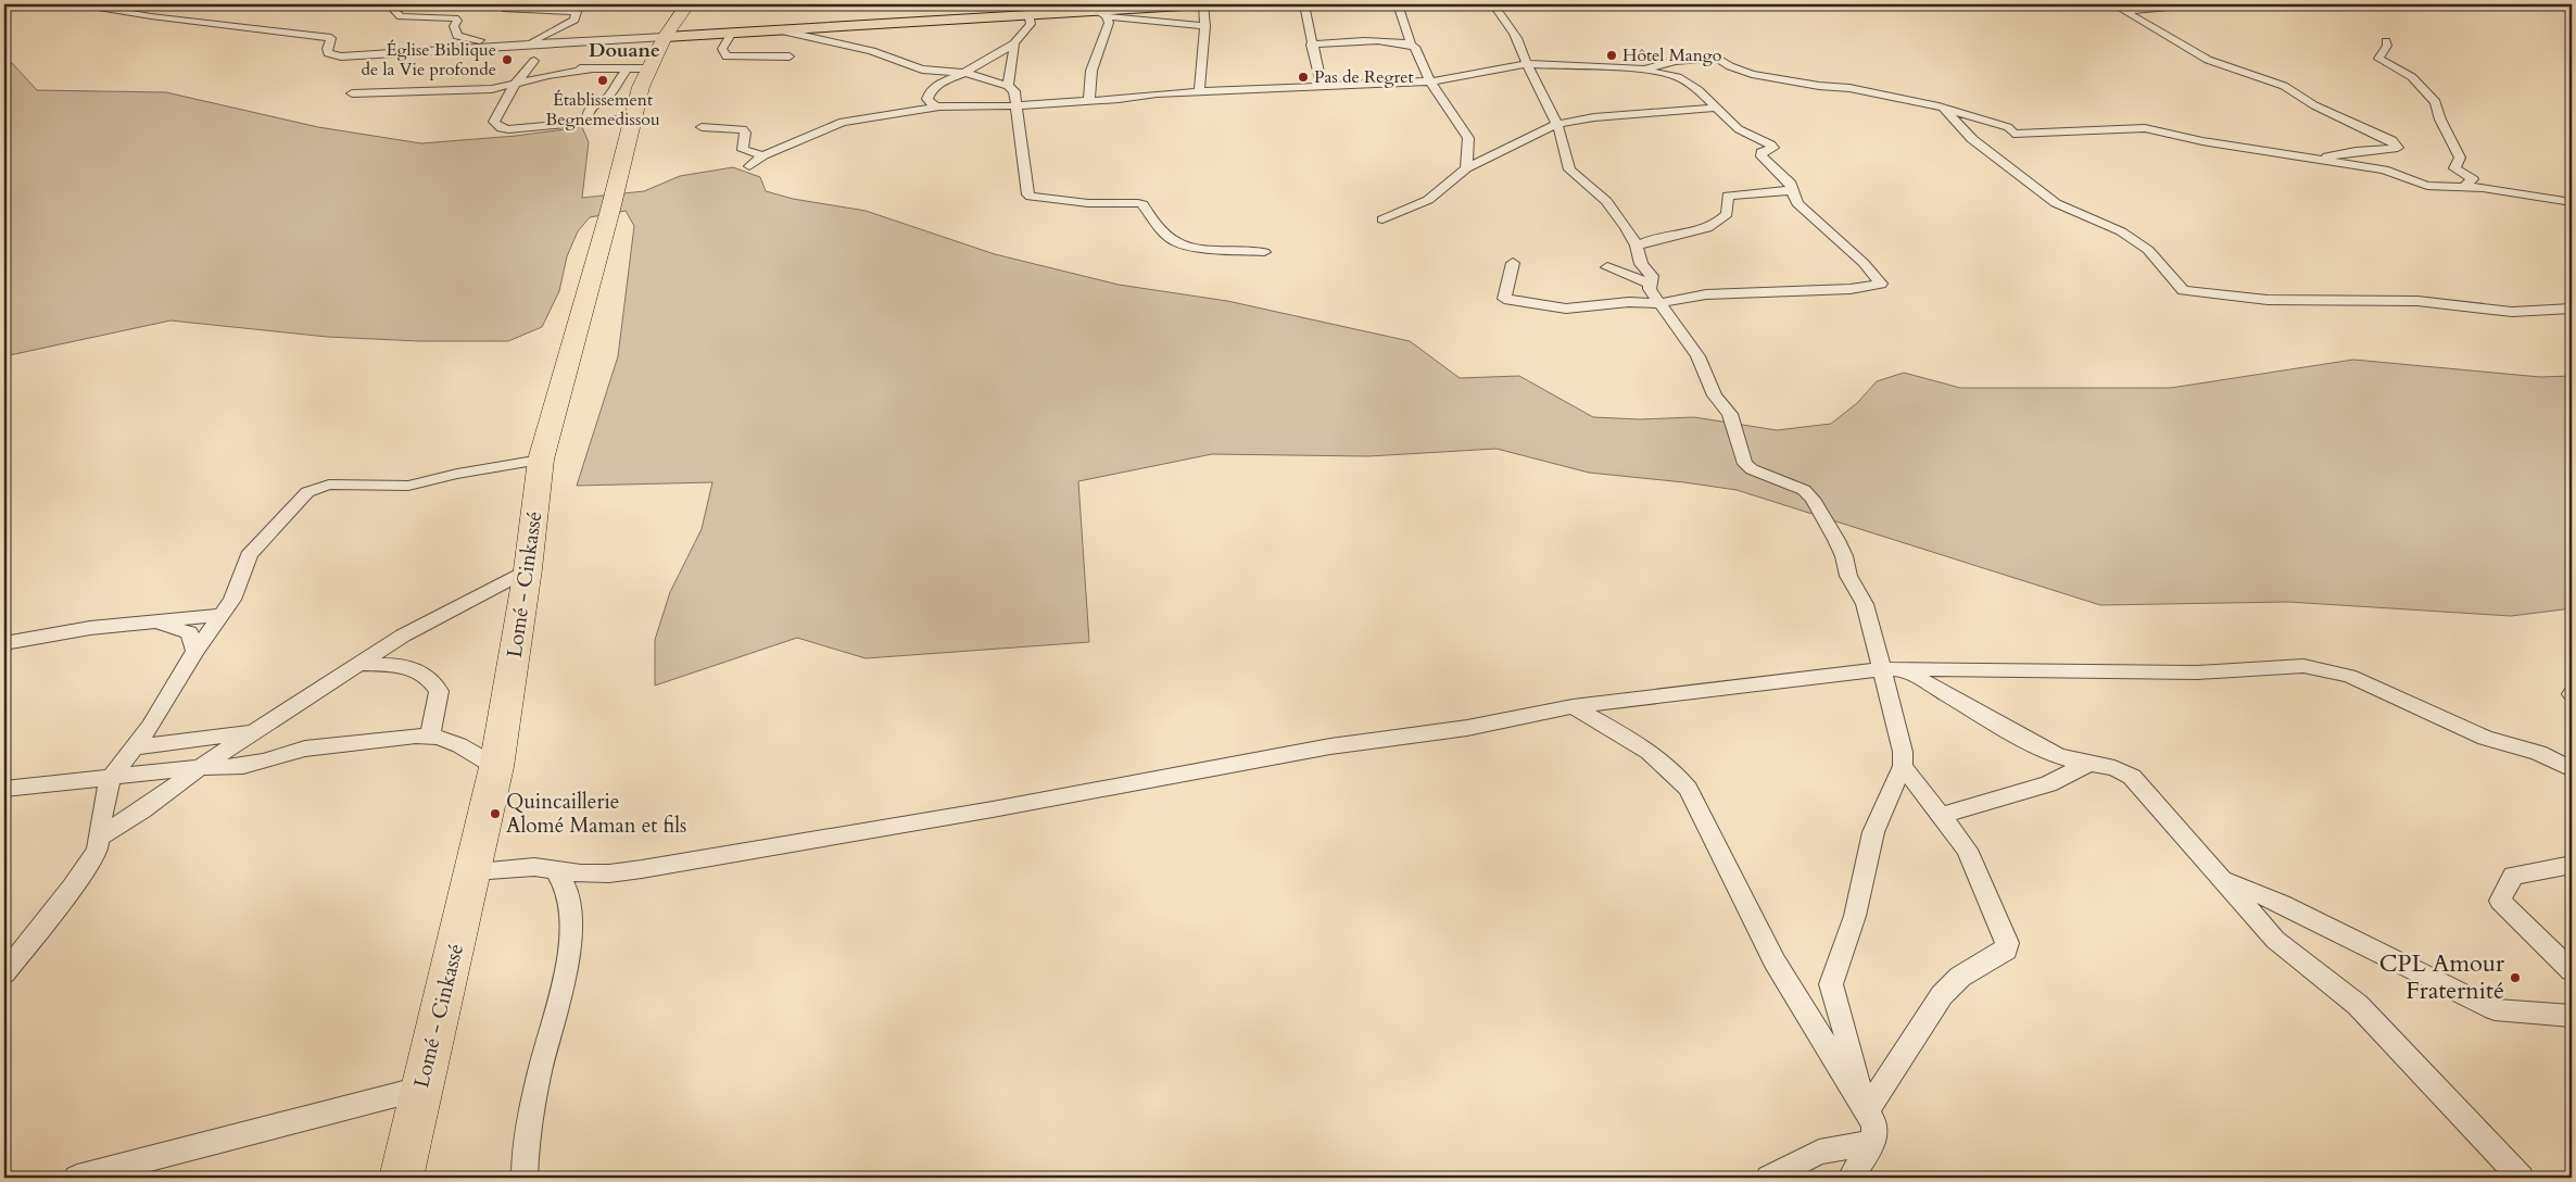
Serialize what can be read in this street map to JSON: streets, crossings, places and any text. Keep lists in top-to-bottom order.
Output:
{
  "streets": {
    "highway": ["Lomé - Cinkassé"]
  },
  "districts": ["Douane"],
  "places": [
    "Hôtel Mango",
    "Église Biblique de la Vie profonde",
    "Pas de Regret",
    "Établissement Begnemedissou",
    "Quincaillerie Alomé Maman et fils",
    "CPL Amour Fraternité"
  ]
}
